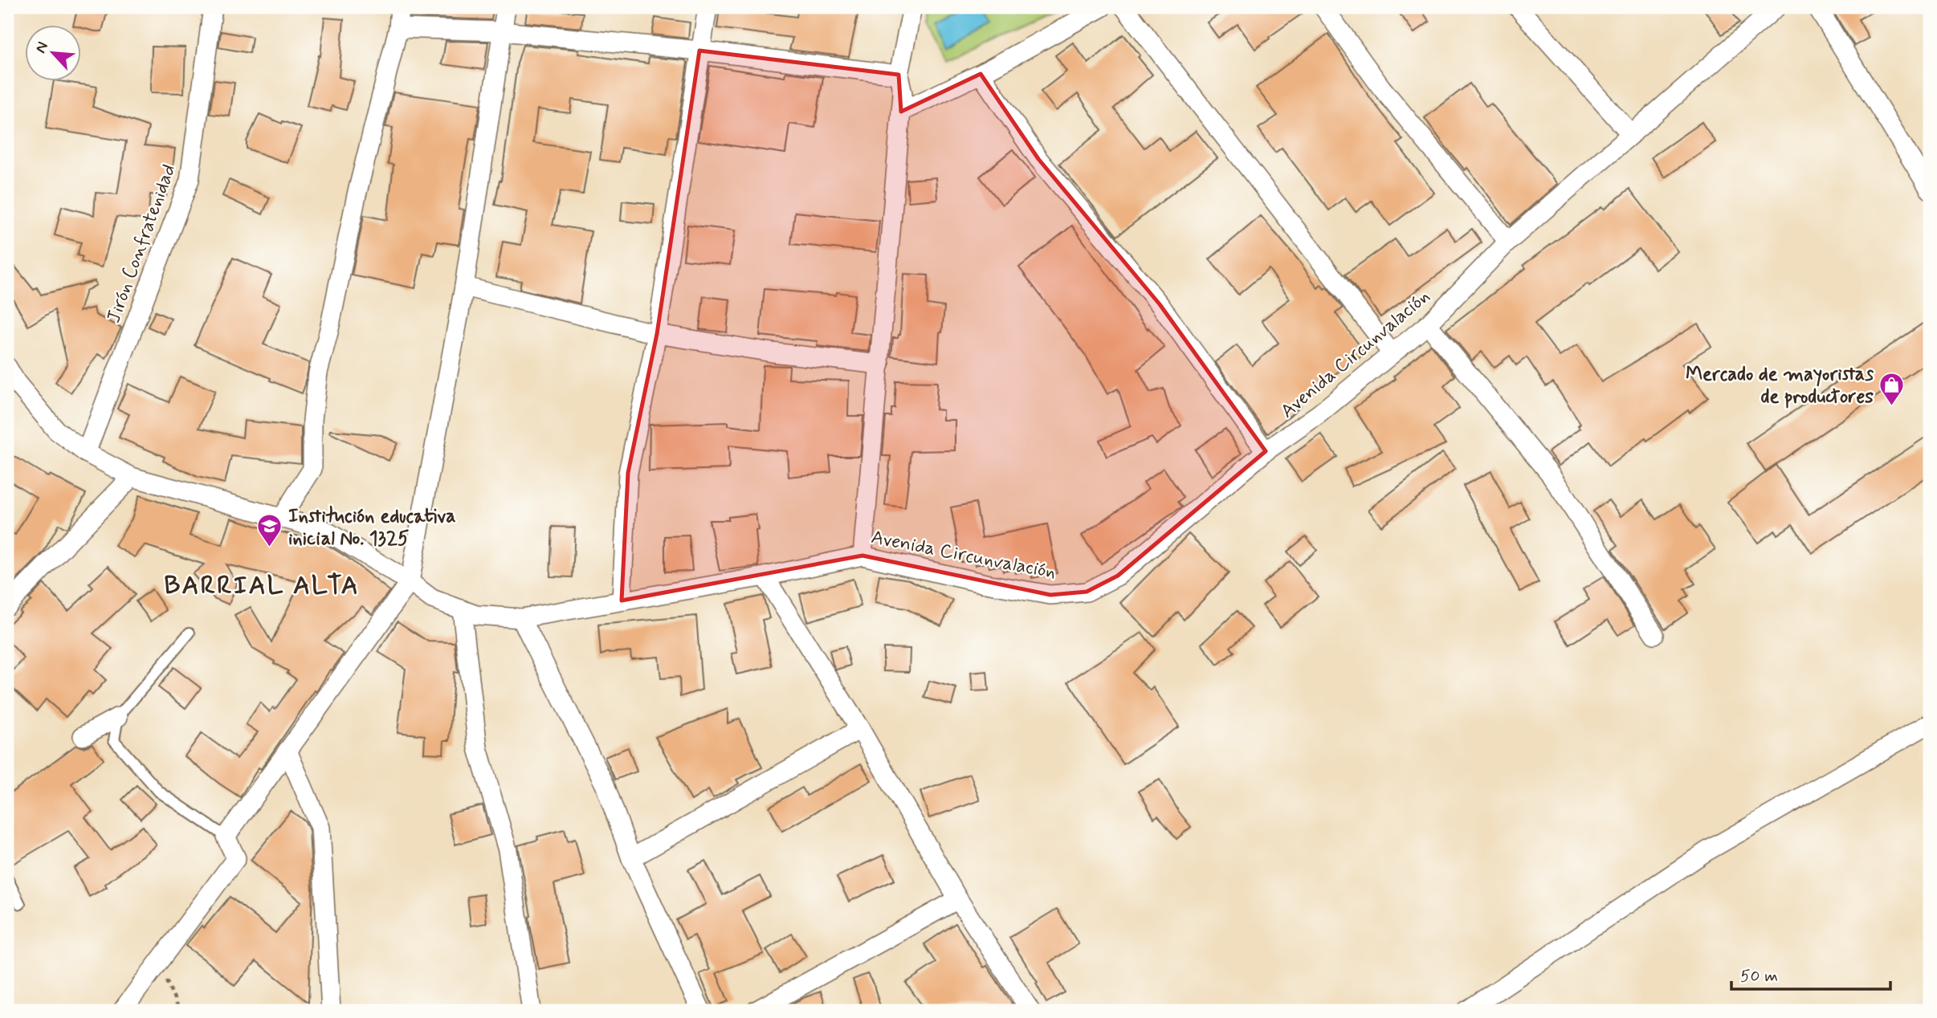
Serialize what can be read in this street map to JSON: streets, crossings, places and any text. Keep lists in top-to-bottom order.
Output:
{
  "streets": {
    "street": ["Jirón Confratenidad", "Avenida Circunvalación"]
  },
  "crossings": [
    ["Jirón Confratenidad", "Avenida Circunvalación"]
  ],
  "districts": ["BARRIAL ALTA"],
  "places": {
    "shop": ["Mercado de mayoristas de productores"],
    "school or university": ["Institución educativa inicial No. 1325"]
  },
  "scale_bar": "50 m",
  "north": "top left"
}
